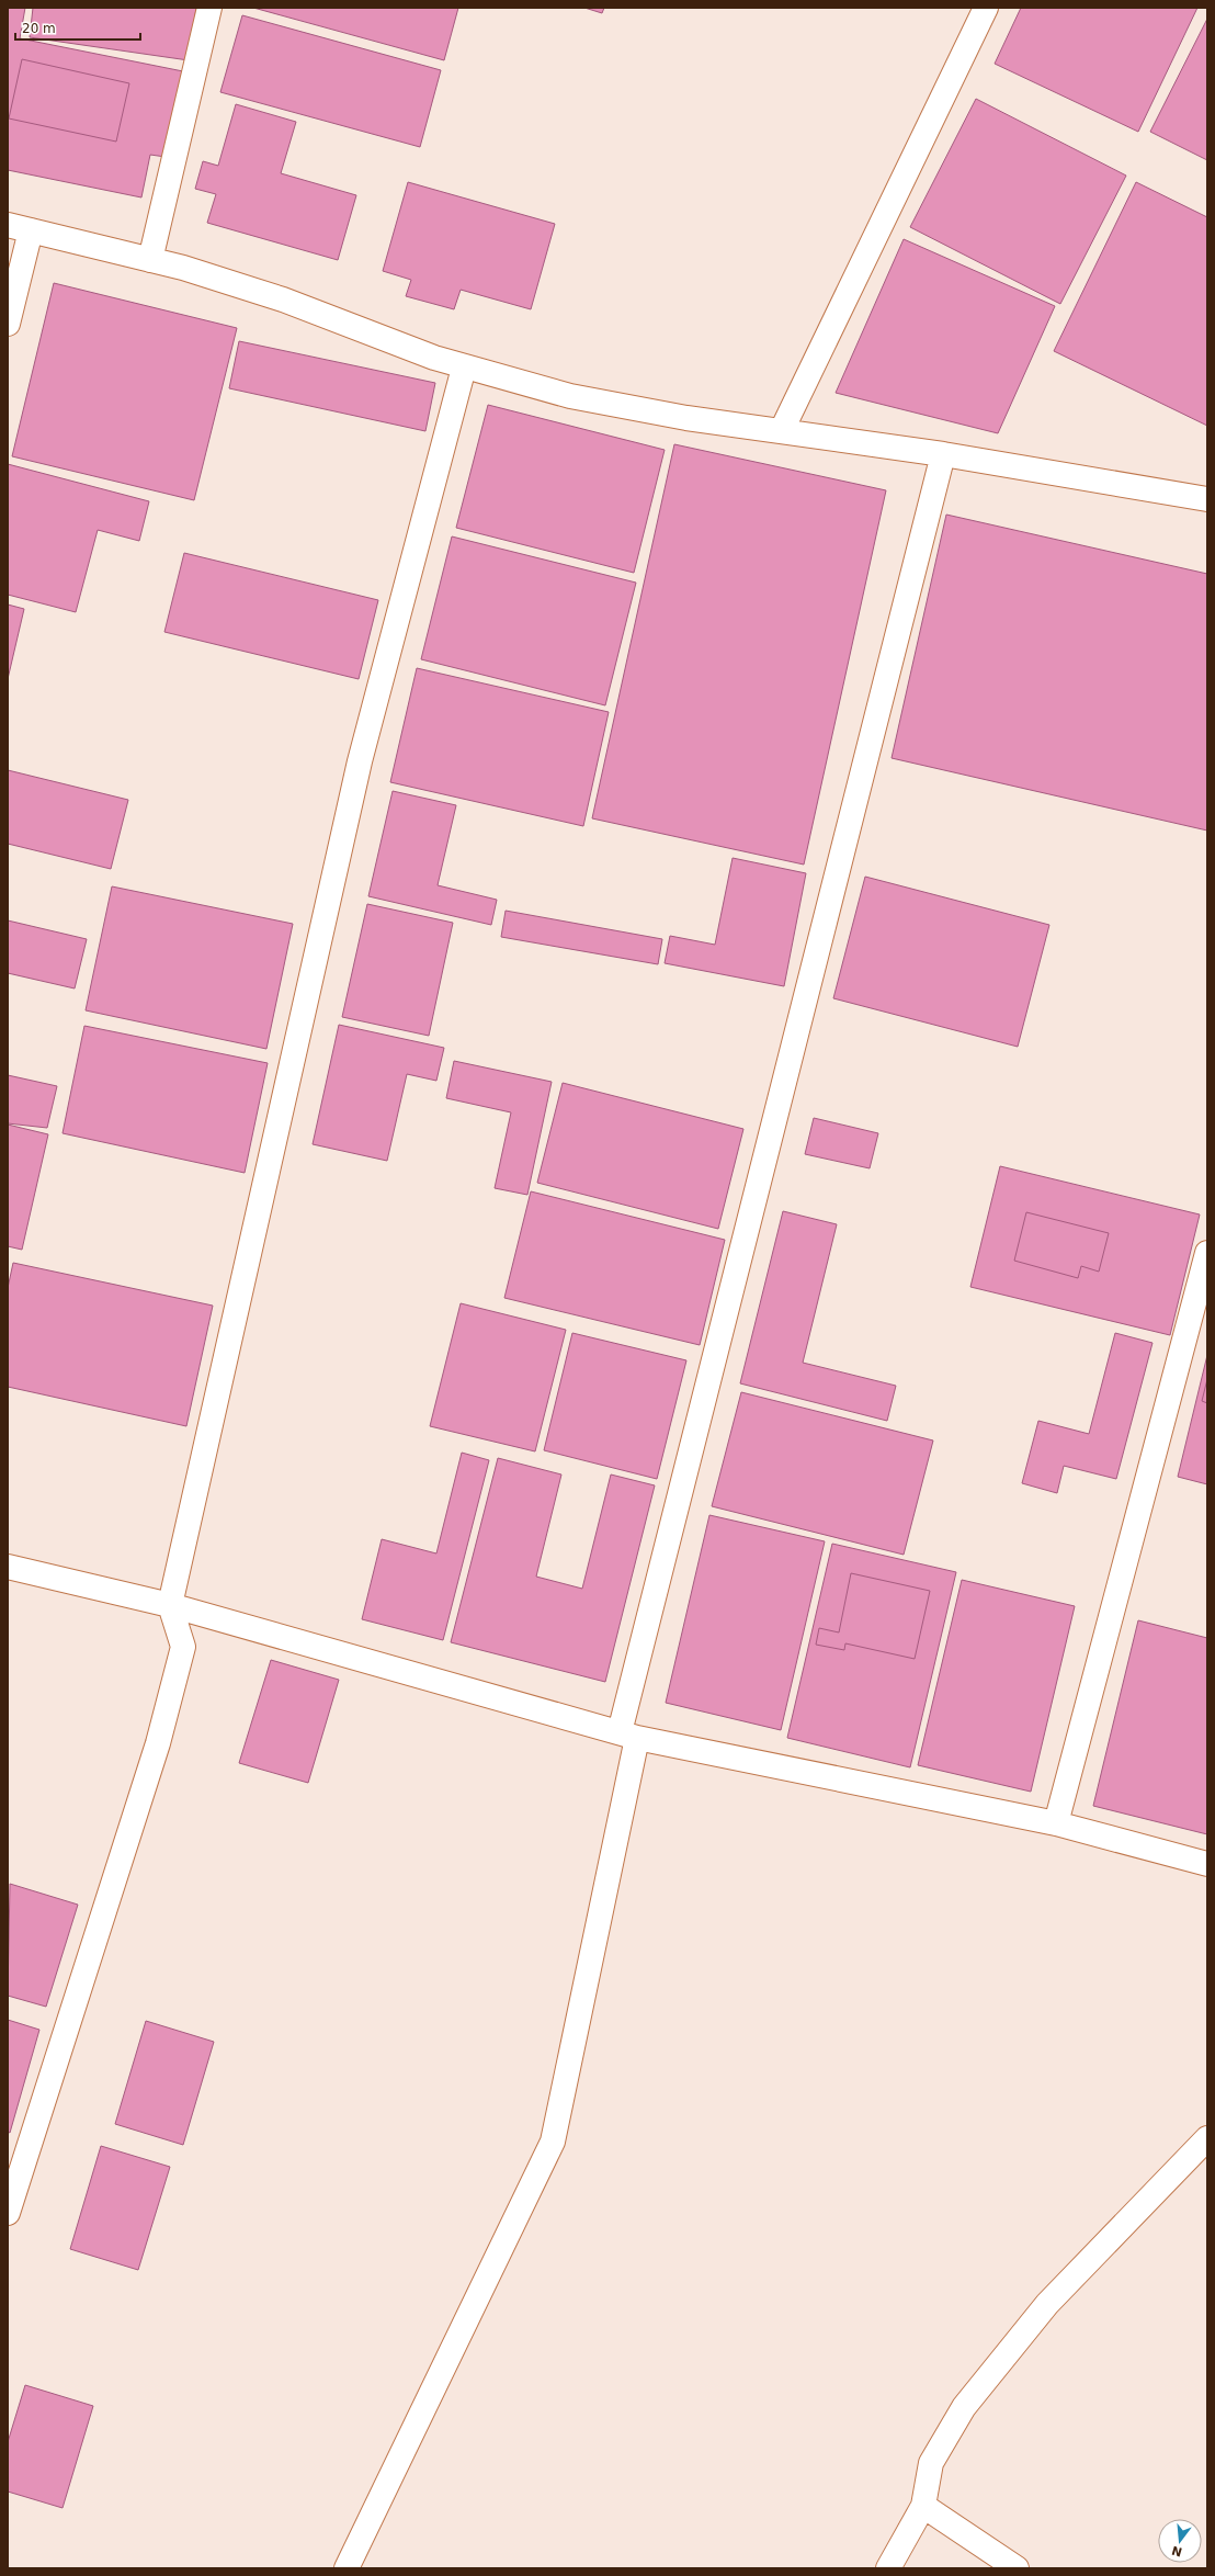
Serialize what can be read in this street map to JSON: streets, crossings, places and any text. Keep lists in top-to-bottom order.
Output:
{
  "scale_bar": "20 m",
  "north": "bottom"
}
